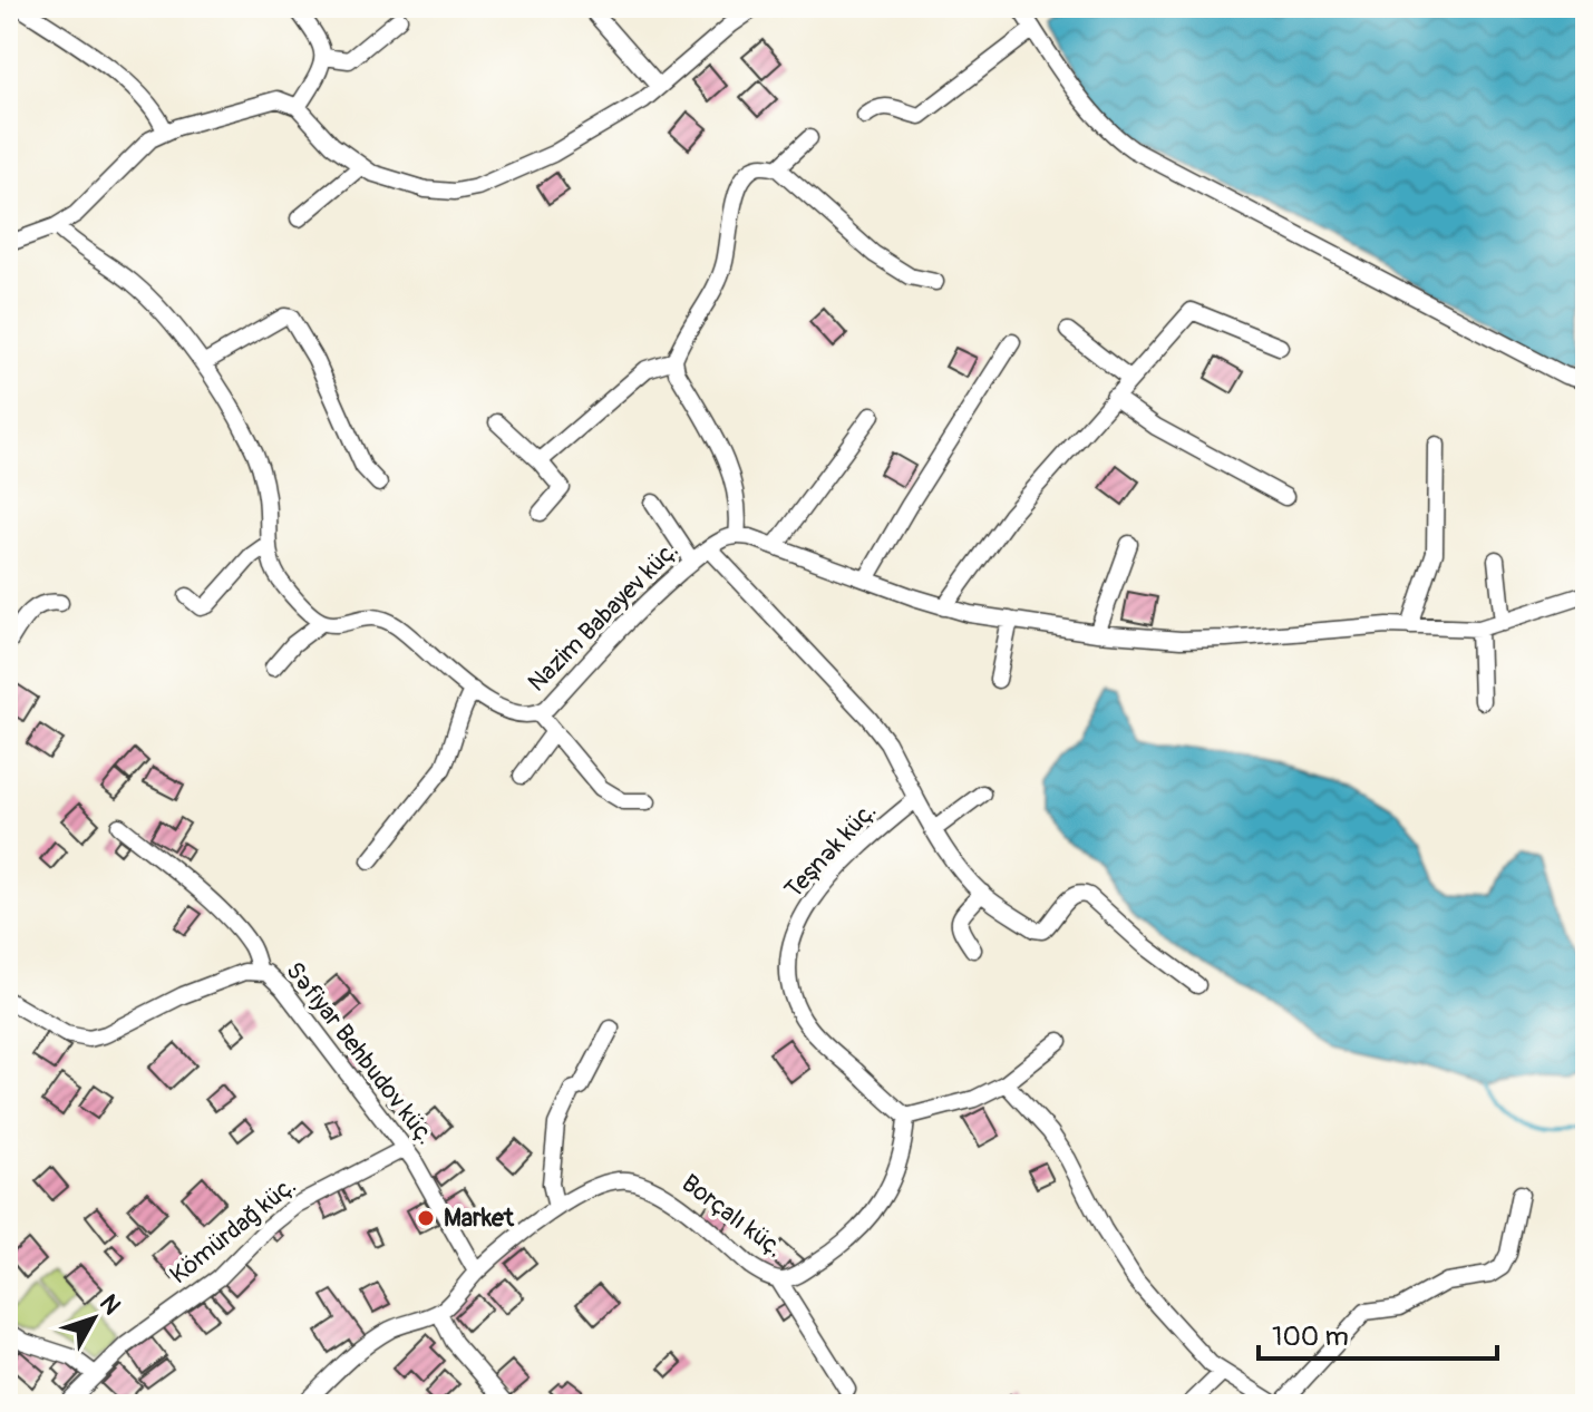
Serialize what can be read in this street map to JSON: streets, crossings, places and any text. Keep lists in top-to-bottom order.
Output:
{
  "streets": {
    "street": [
      "Nazim Babayev küç.",
      "Teşnək küç.",
      "Səfiyar Behbudov küç.",
      "Borçalı küç.",
      "Kömürdağ küç."
    ]
  },
  "crossings": [
    ["Teşnək küç.", "Borçalı küç."],
    ["Səfiyar Behbudov küç.", "Borçalı küç."],
    ["Səfiyar Behbudov küç.", "Kömürdağ küç."]
  ],
  "places": ["Market"],
  "scale_bar": "100 m",
  "north": "top right"
}
